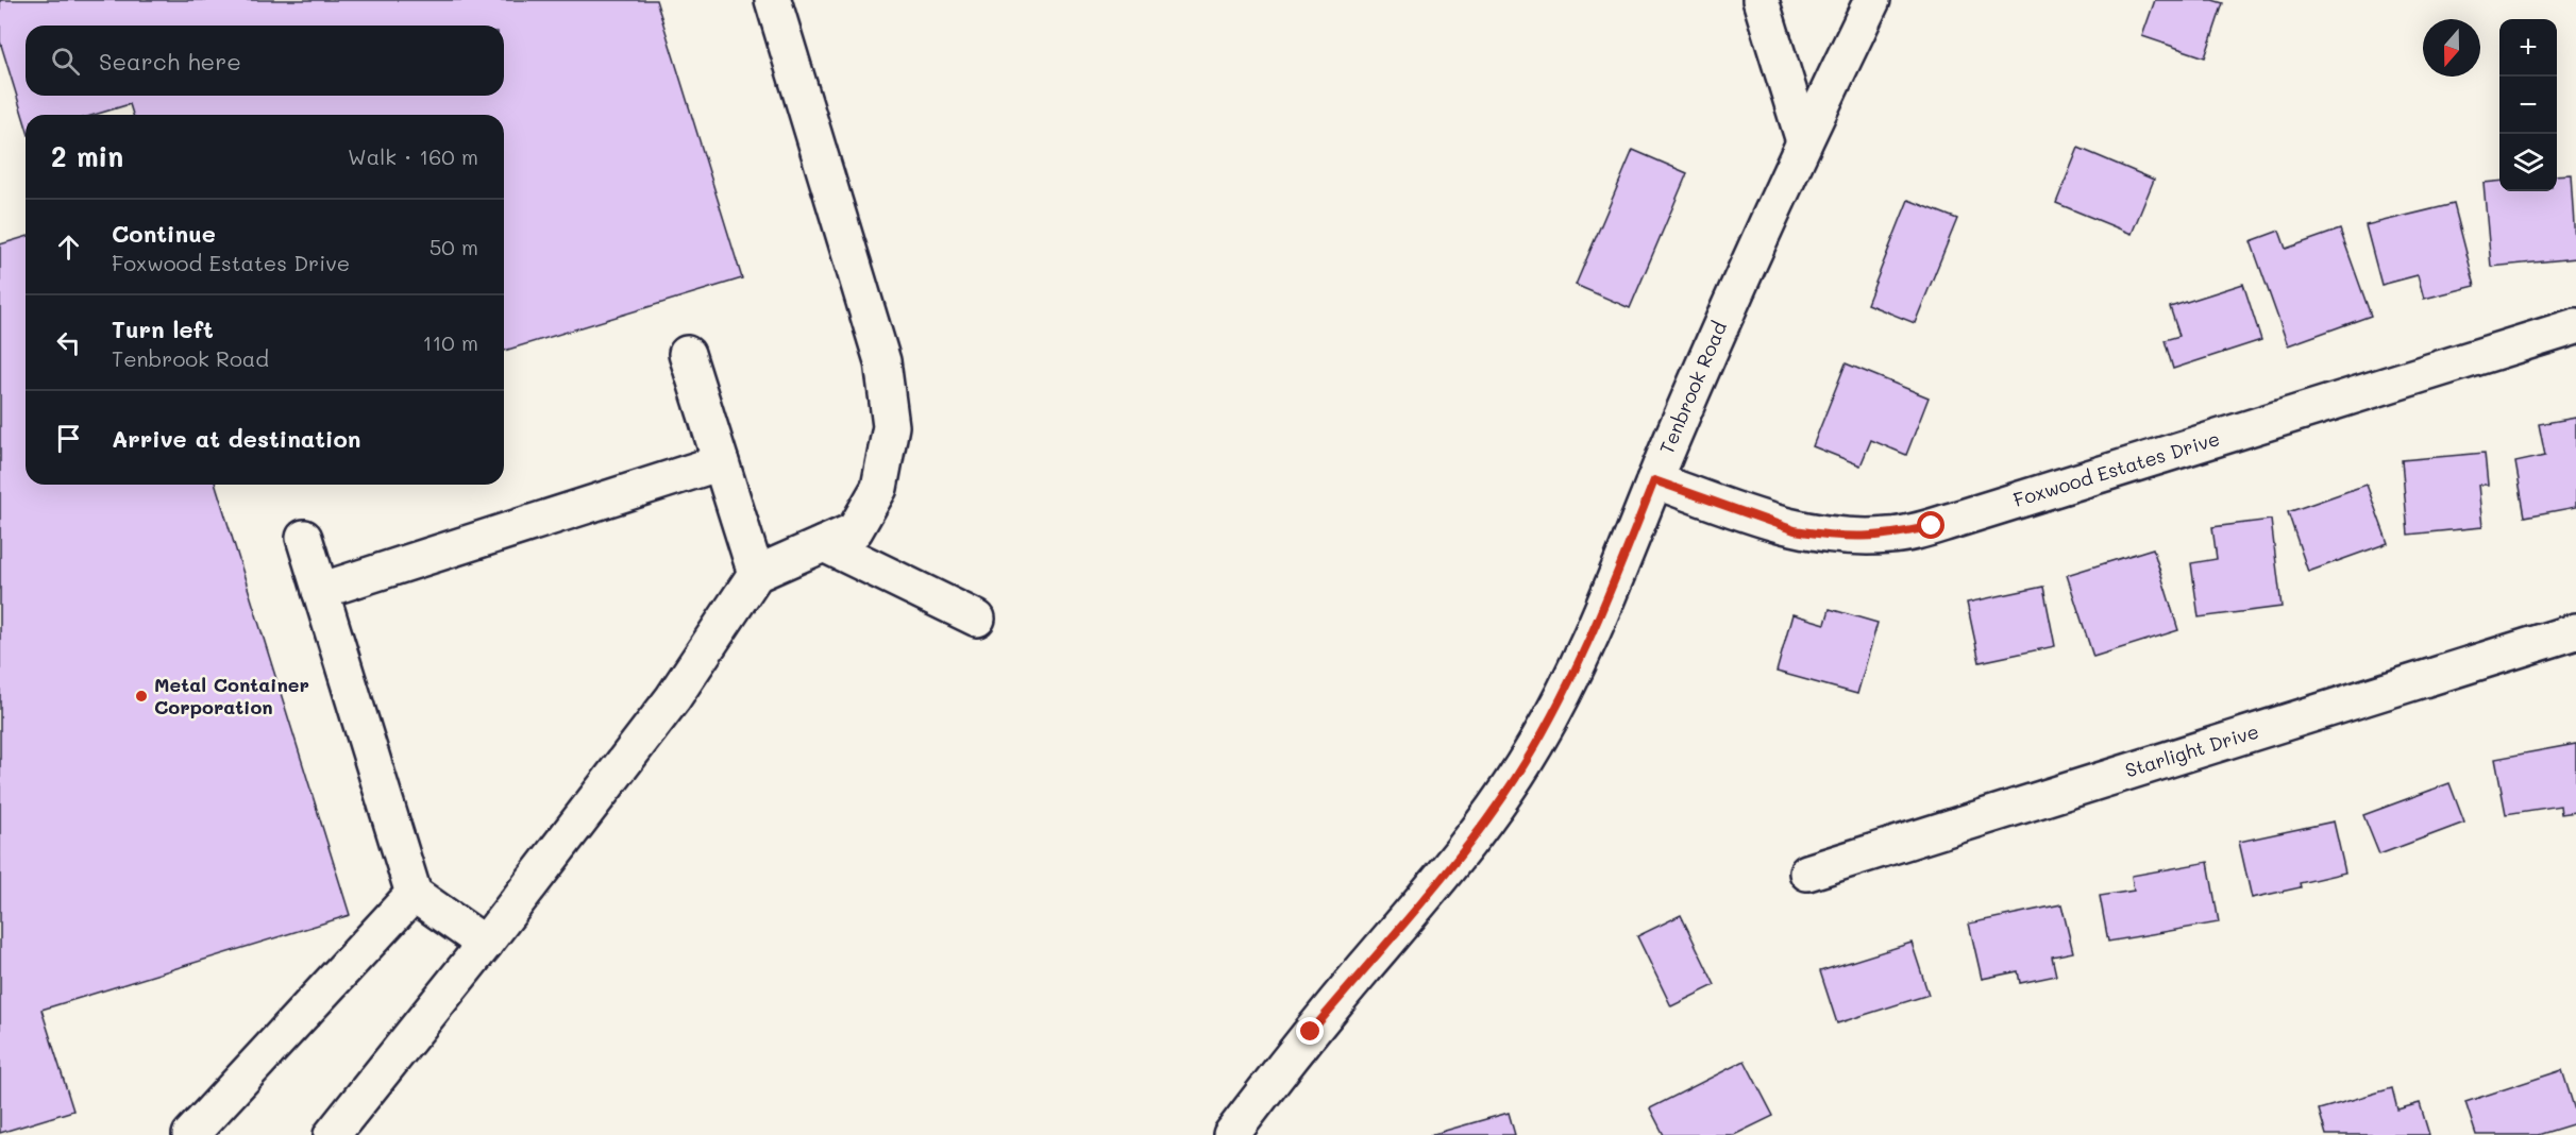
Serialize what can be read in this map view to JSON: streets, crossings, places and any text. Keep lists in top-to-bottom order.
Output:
{
  "streets": {
    "street": ["Tenbrook Road", "Foxwood Estates Drive", "Starlight Drive"]
  },
  "crossings": [
    ["Tenbrook Road", "Foxwood Estates Drive"]
  ],
  "places": ["Metal Container Corporation"],
  "north": "bottom",
  "page": {
    "map_buttons": ["+", "−"],
    "search": "Search here",
    "heading": ["2 min", "Walk · 160 m"],
    "list": [
      ["Continue", "Foxwood Estates Drive", "50 m"],
      ["Turn left", "Tenbrook Road", "110 m"],
      "Arrive at destination"
    ]
  }
}
